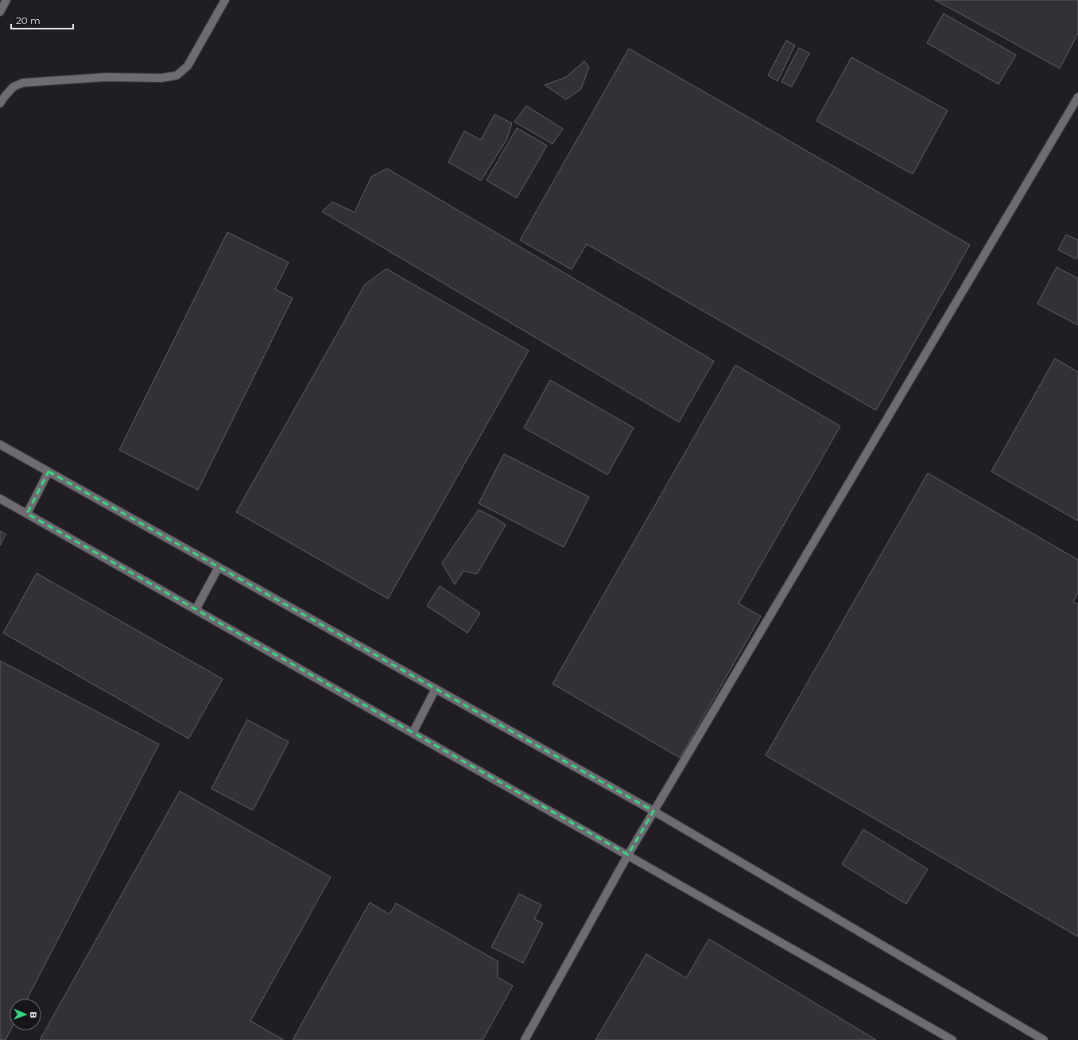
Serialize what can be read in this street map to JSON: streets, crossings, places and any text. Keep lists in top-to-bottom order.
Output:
{
  "scale_bar": "20 m",
  "north": "right"
}
